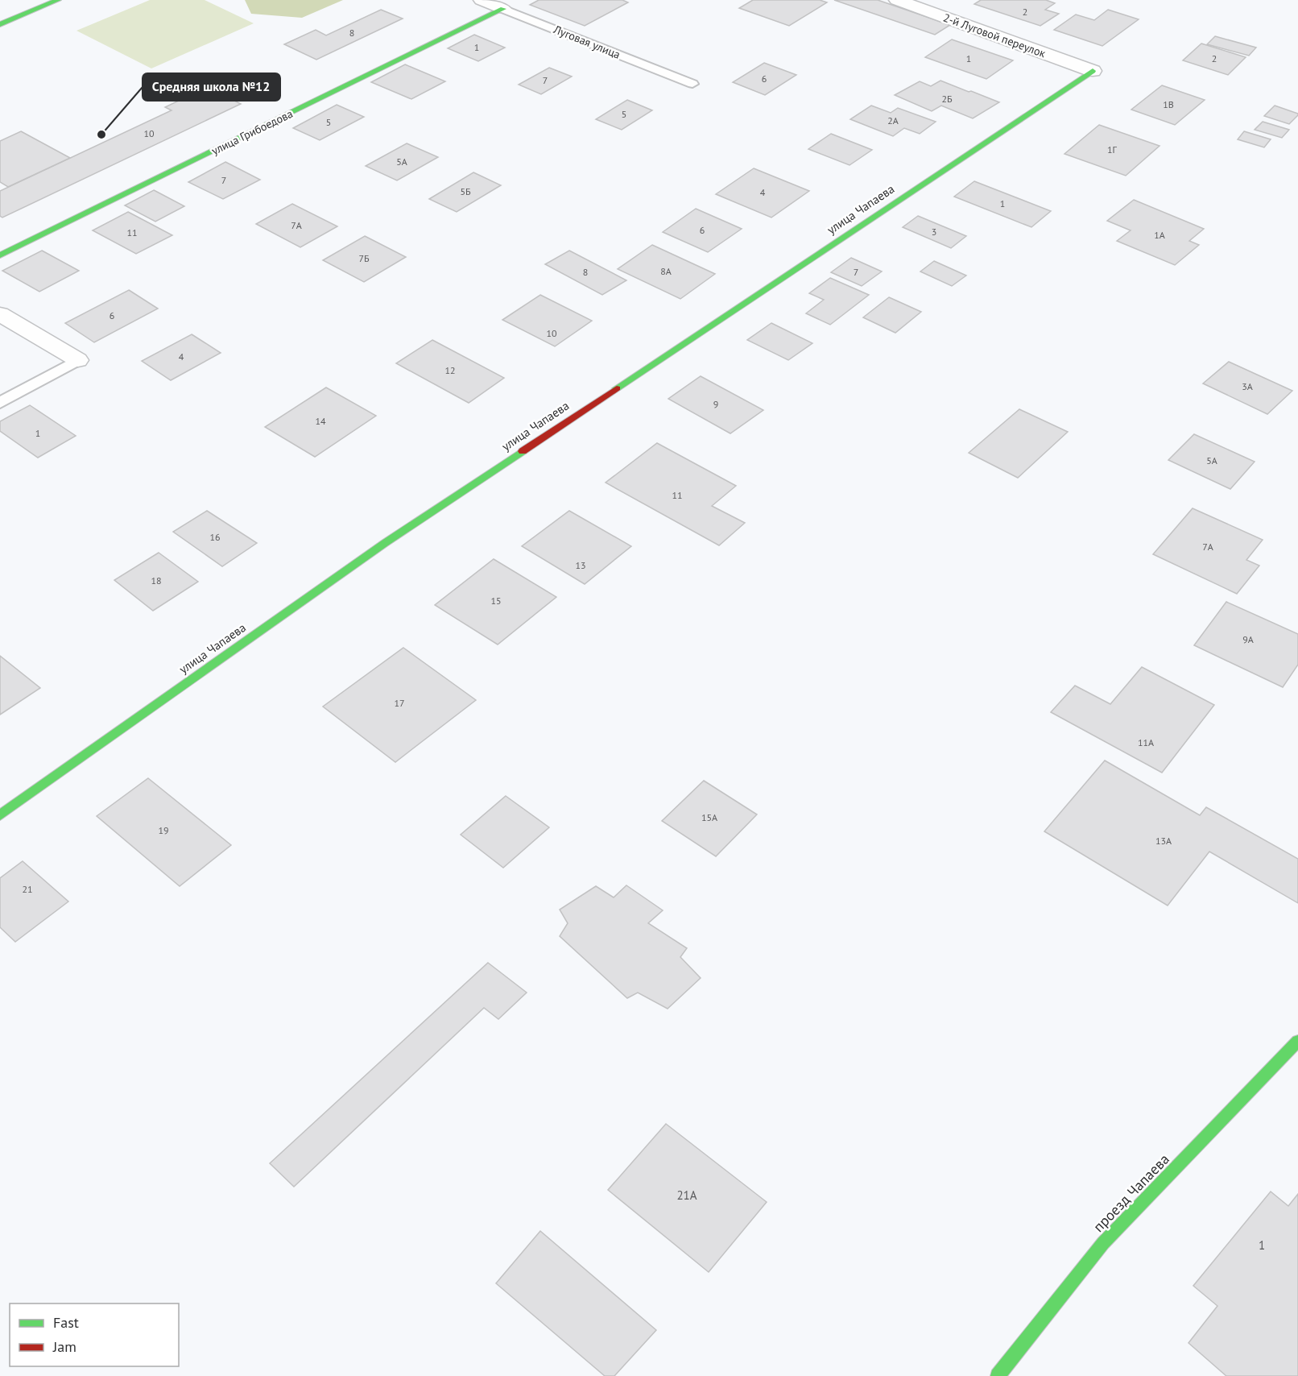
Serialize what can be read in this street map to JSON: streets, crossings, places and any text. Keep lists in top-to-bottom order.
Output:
{
  "streets": {
    "street": [
      "2-й Луговой переулок",
      "Луговая улица",
      "улица Грибоедова",
      "улица Чапаева",
      "проезд Чапаева"
    ]
  },
  "crossings": [
    ["2-й Луговой переулок", "улица Чапаева"],
    ["Луговая улица", "улица Грибоедова"]
  ],
  "places": ["Средняя школа №12"],
  "house_numbers": [
    "2",
    "8",
    "1",
    "1",
    "2",
    "6",
    "7",
    "2Б",
    "1В",
    "5",
    "2А",
    "5",
    "10",
    "1Г",
    "5А",
    "7",
    "5Б",
    "4",
    "1",
    "7А",
    "6",
    "3",
    "11",
    "1А",
    "7Б",
    "8А",
    "8",
    "7",
    "6",
    "10",
    "4",
    "12",
    "3А",
    "9",
    "14",
    "1",
    "5А",
    "11",
    "16",
    "7А",
    "13",
    "18",
    "15",
    "9А",
    "17",
    "11А",
    "15А",
    "19",
    "13А",
    "21",
    "21А",
    "1"
  ],
  "legend": ["Fast", "Jam"]
}
